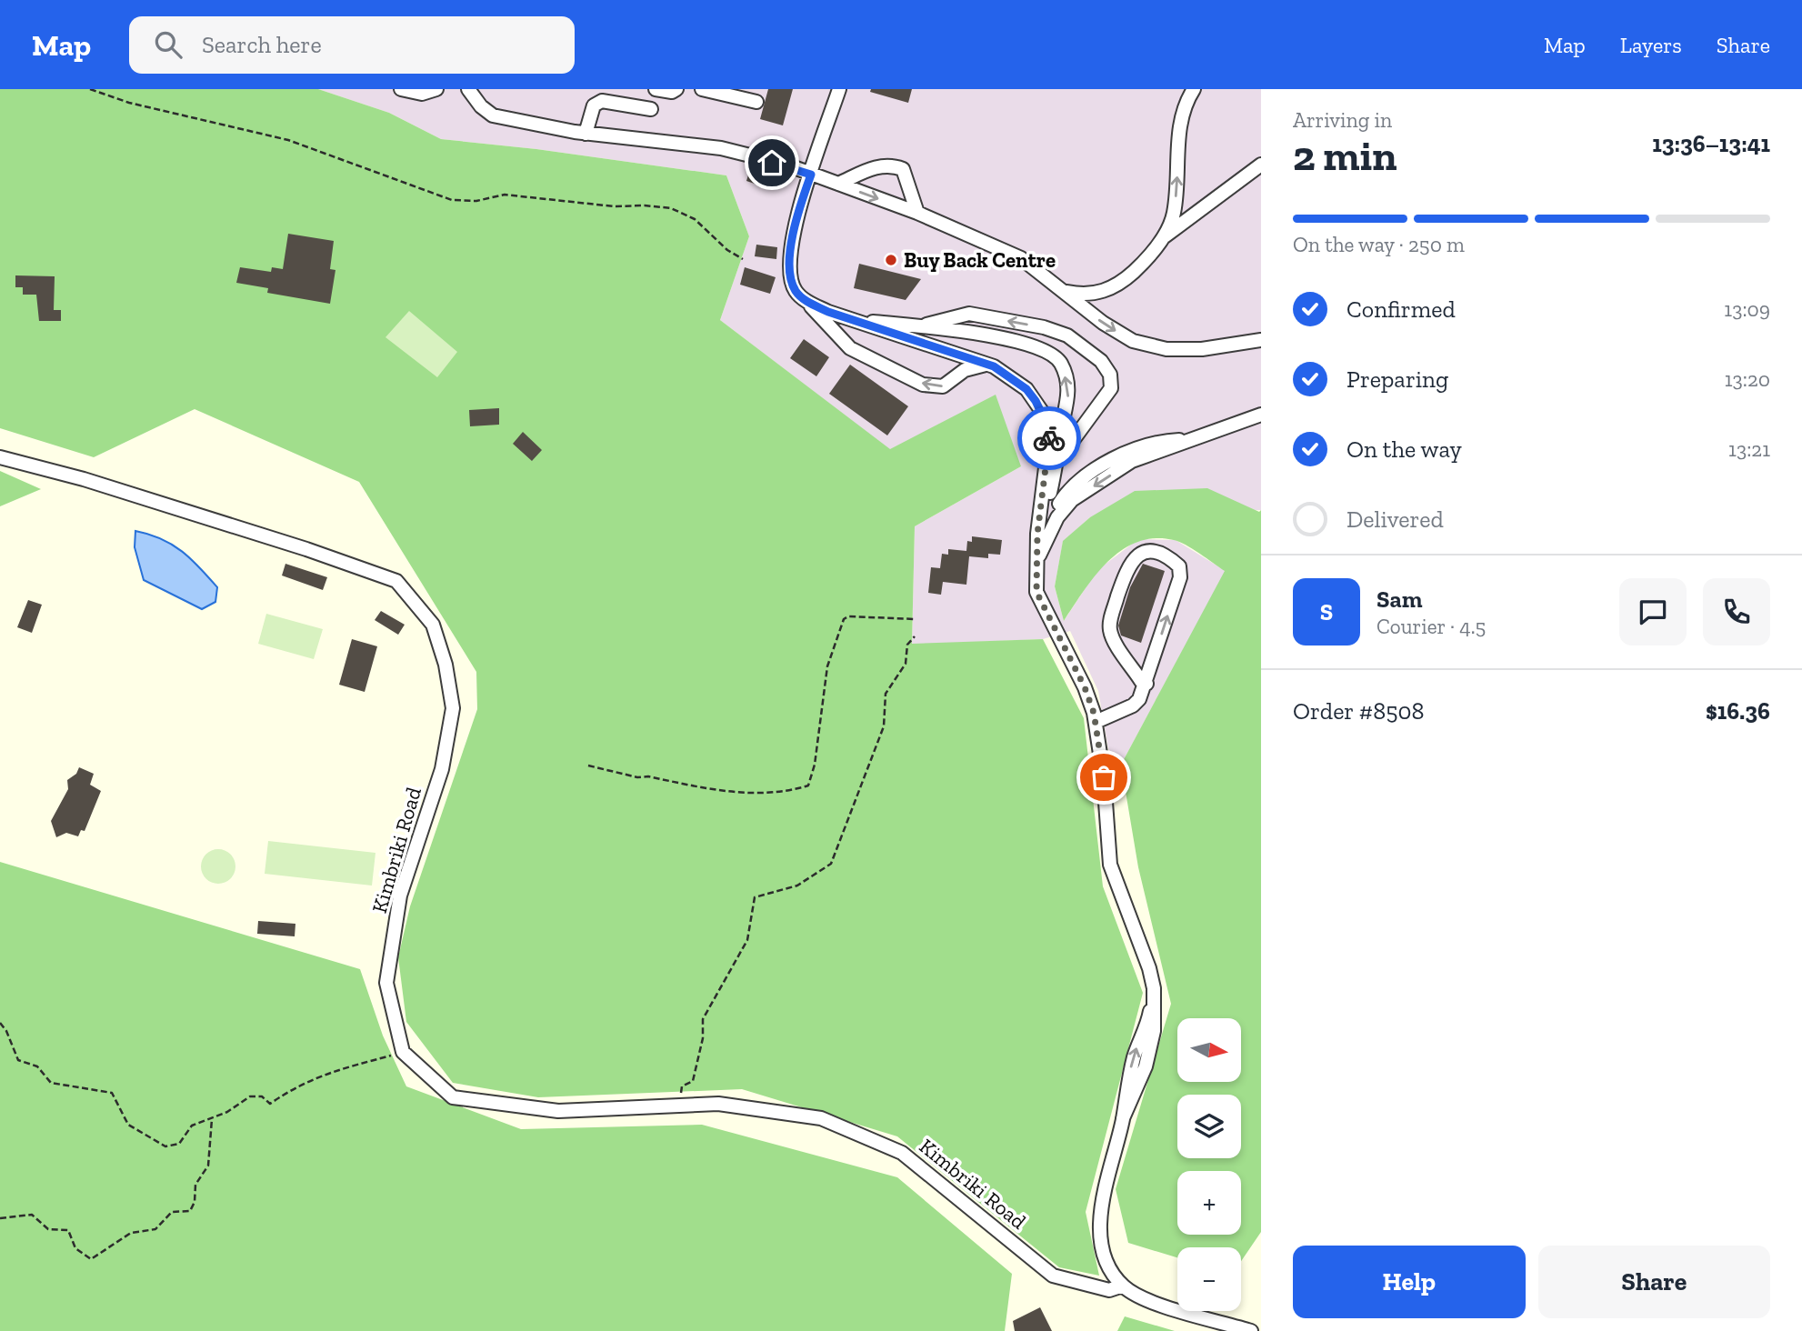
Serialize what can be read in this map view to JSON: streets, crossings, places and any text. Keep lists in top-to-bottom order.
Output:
{
  "streets": {
    "street": ["Kimbriki Road"]
  },
  "places": ["Buy Back Centre"],
  "north": "right",
  "page": {
    "header": "Map",
    "search": "Search here",
    "nav": ["Map", "Layers", "Share"],
    "heading": ["2 min", "Arriving in", "13:36–13:41"],
    "panel": [
      "Sam",
      "Courier · 4.5",
      "Order #8508",
      "$16.36"
    ],
    "bar": "On the way · 250 m",
    "list": [
      ["Confirmed", "13:09"],
      ["Preparing", "13:20"],
      ["On the way", "13:21"],
      "Delivered"
    ],
    "round": "S",
    "map_buttons": ["+", "−"],
    "buttons": ["Help", "Share"]
  }
}
